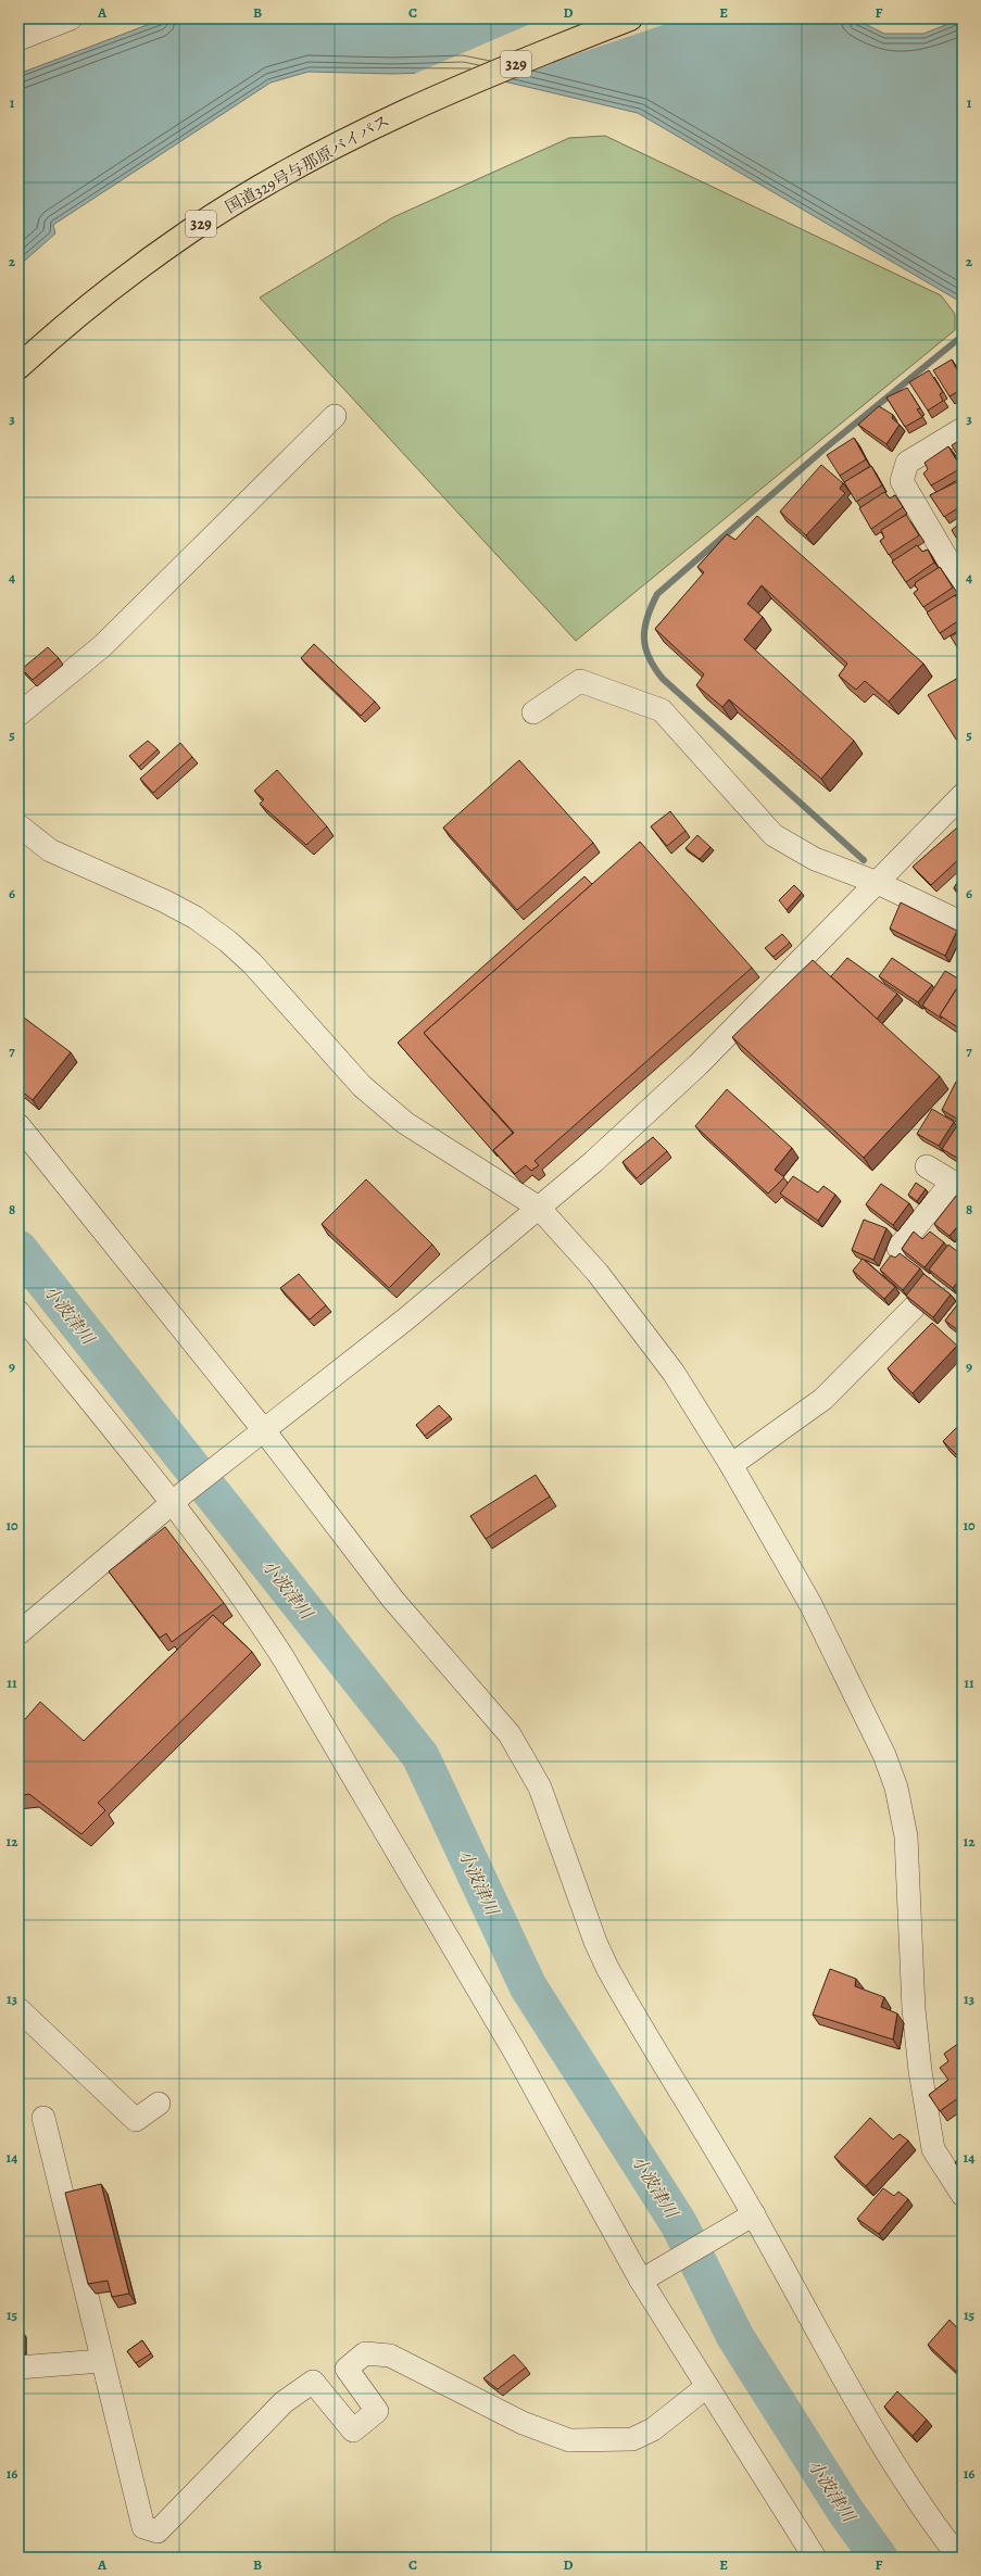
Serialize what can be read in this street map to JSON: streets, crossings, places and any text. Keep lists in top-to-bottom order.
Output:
{
  "streets": {
    "highway": ["329", "国道329号与那原バイパス"]
  },
  "water": ["小波津川"],
  "grid": {
    "columns": [
      "A",
      "B",
      "C",
      "D",
      "E",
      "F"
    ],
    "rows": [
      "1",
      "2",
      "3",
      "4",
      "5",
      "6",
      "7",
      "8",
      "9",
      "10",
      "11",
      "12",
      "13",
      "14",
      "15",
      "16"
    ]
  }
}
